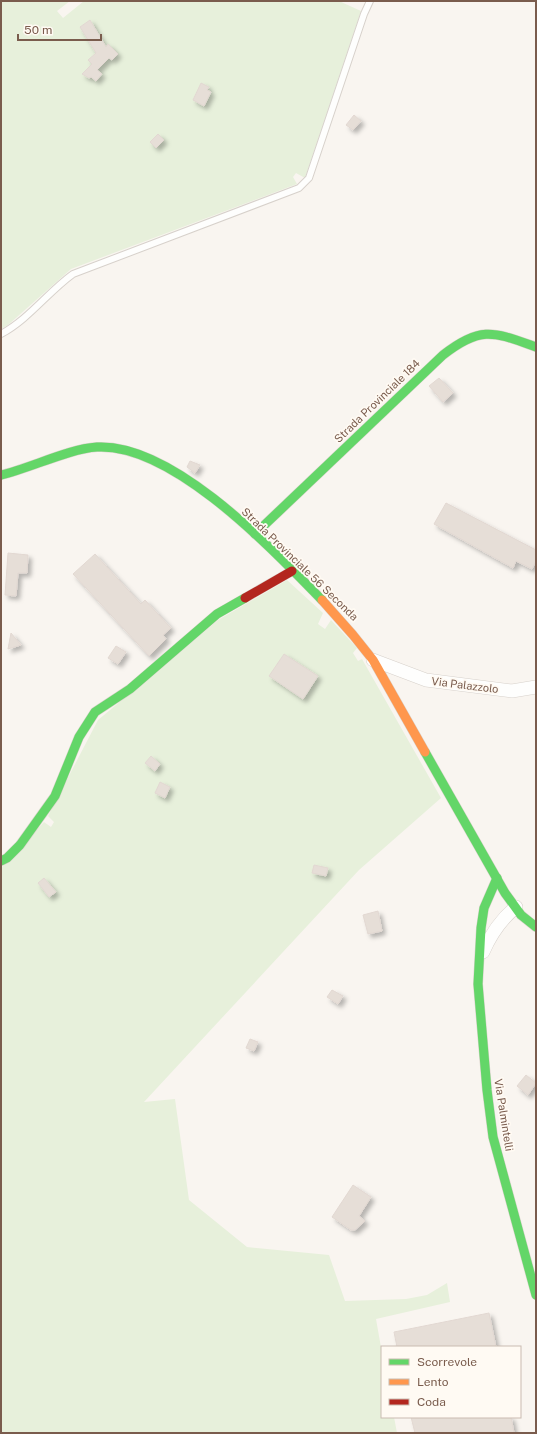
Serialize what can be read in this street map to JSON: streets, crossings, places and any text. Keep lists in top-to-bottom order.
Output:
{
  "streets": {
    "street": [
      "Strada Provinciale 184",
      "Strada Provinciale 56 Seconda",
      "Via Palazzolo",
      "Via Palmintelli"
    ]
  },
  "crossings": [
    ["Strada Provinciale 184", "Strada Provinciale 56 Seconda"],
    ["Strada Provinciale 56 Seconda", "Via Palazzolo"],
    ["Strada Provinciale 56 Seconda", "Via Palmintelli"]
  ],
  "legend": ["Scorrevole", "Lento", "Coda"],
  "scale_bar": "50 m"
}
